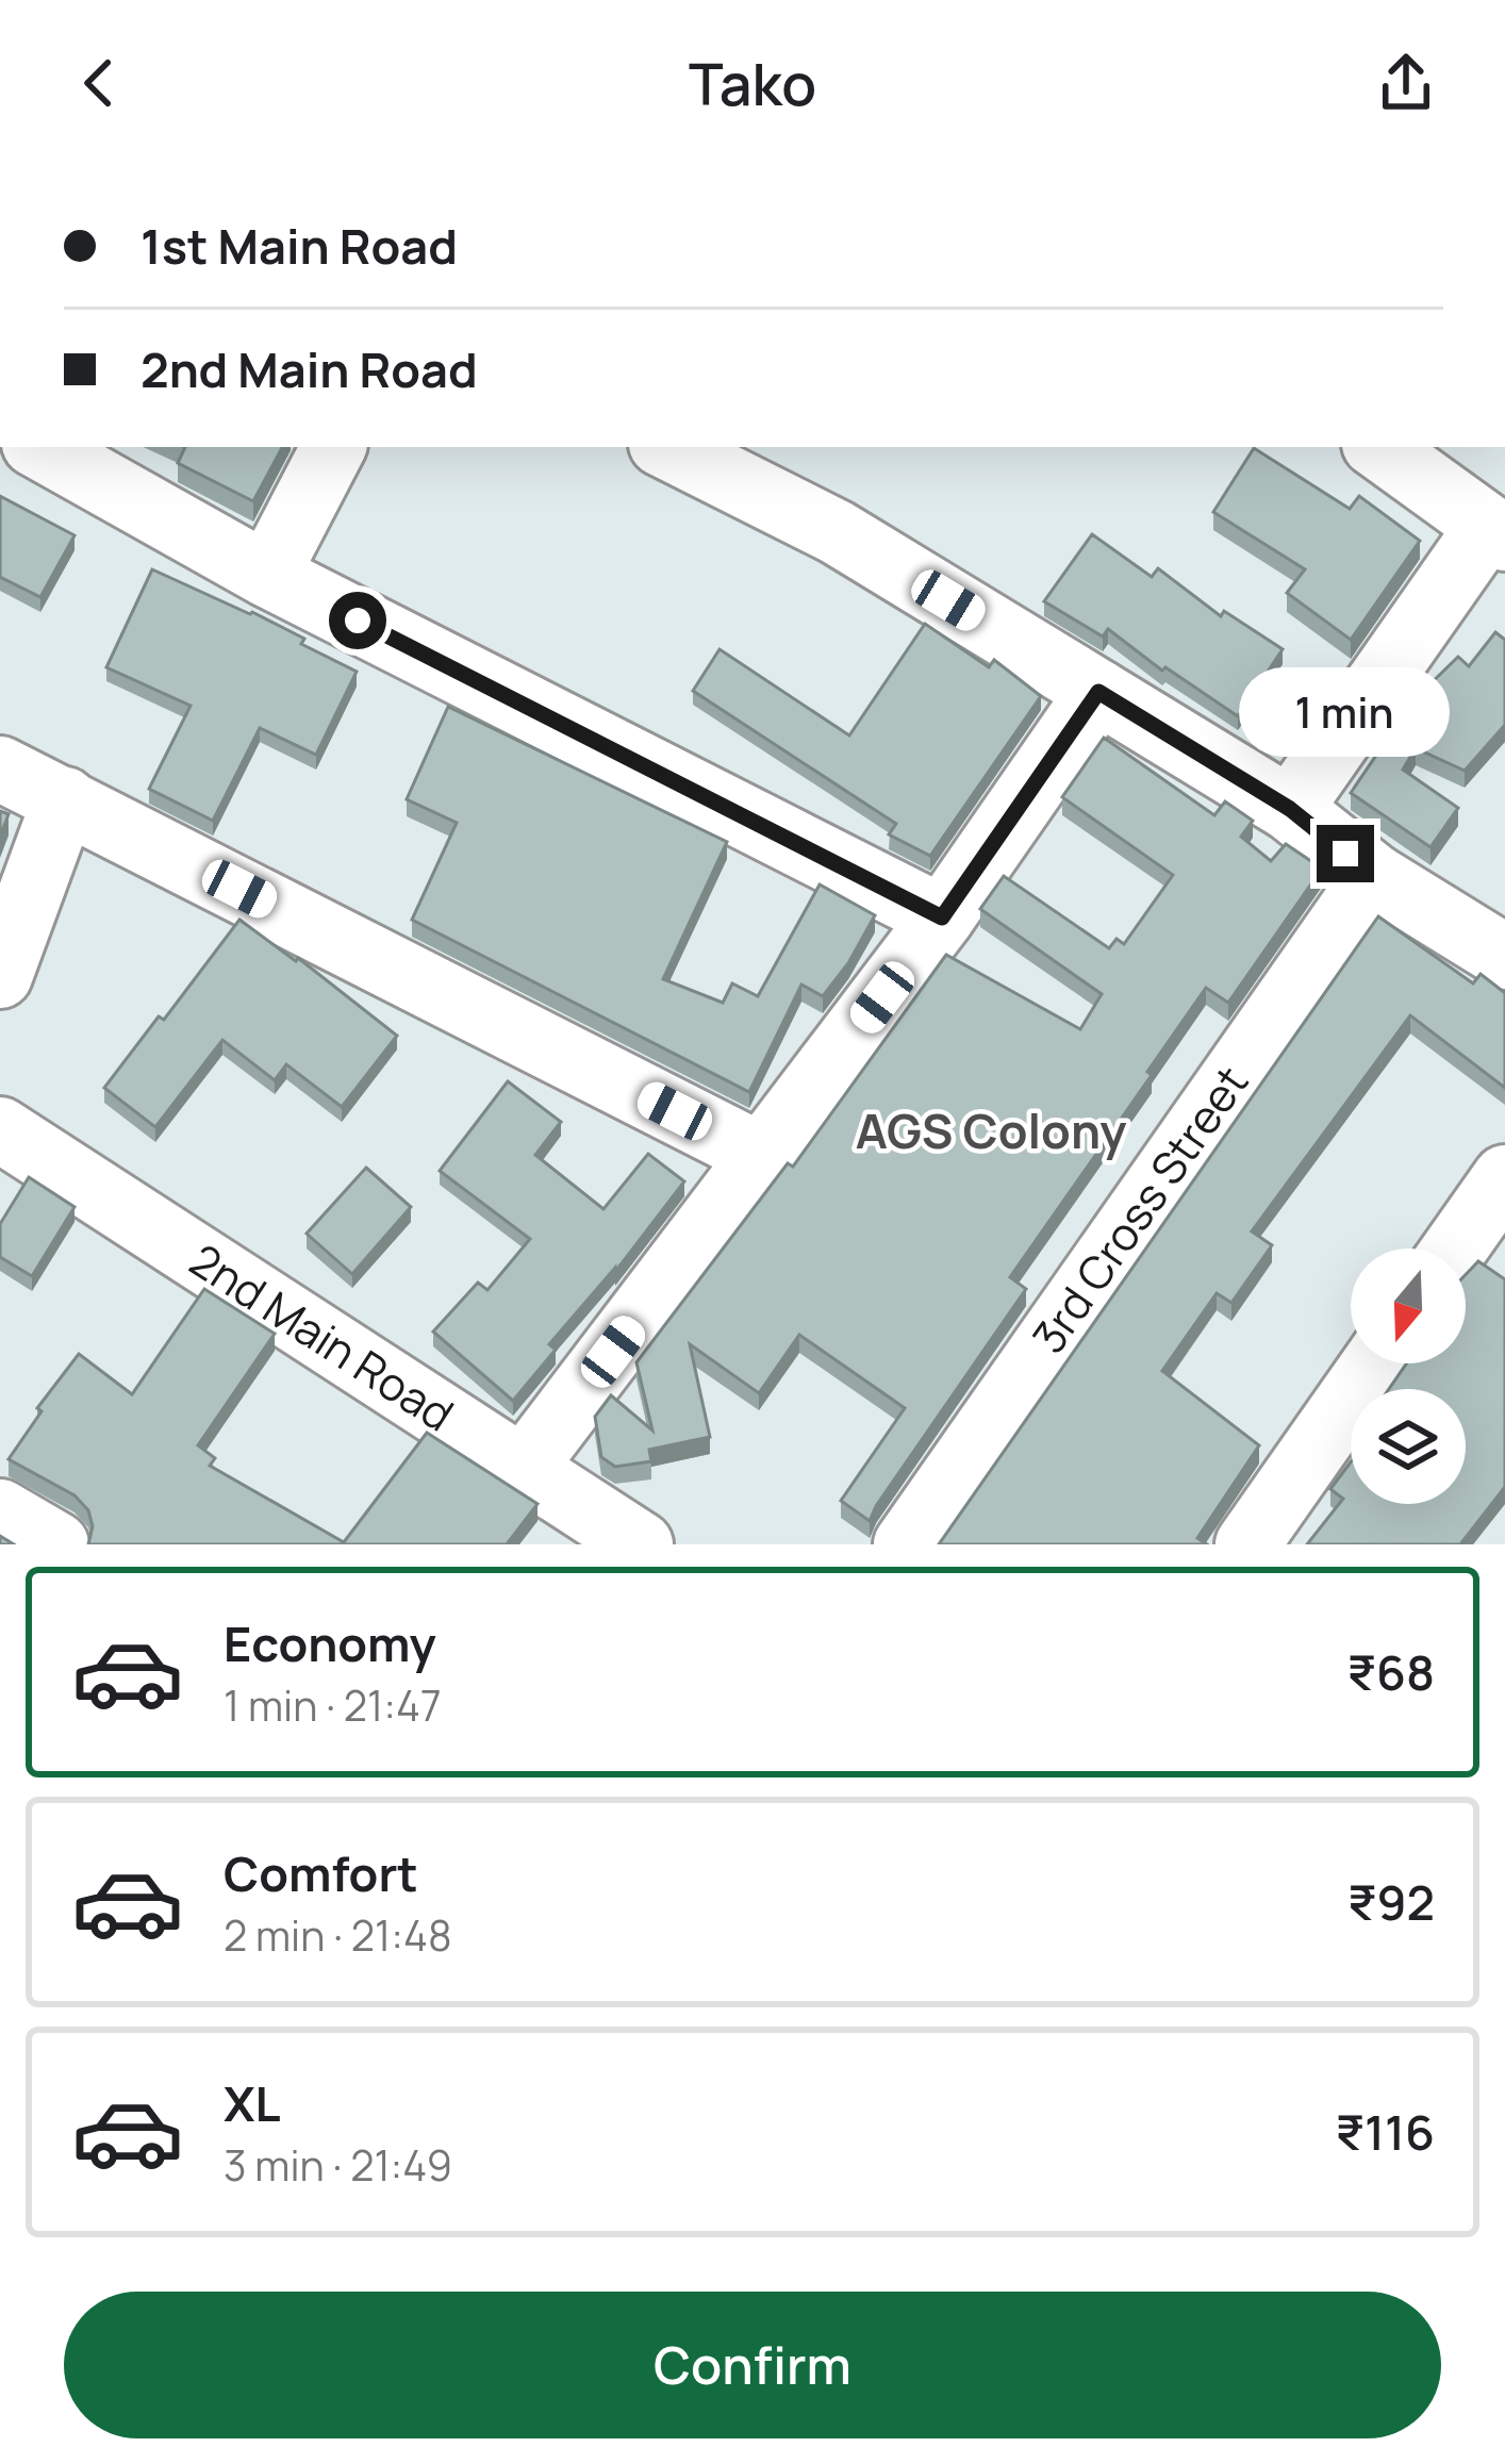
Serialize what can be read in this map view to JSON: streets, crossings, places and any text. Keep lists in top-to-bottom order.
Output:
{
  "streets": {
    "street": ["3rd Cross Street", "2nd Main Road"]
  },
  "districts": ["AGS Colony"],
  "north": "bottom",
  "page": {
    "header": "Tako",
    "banner": ["1st Main Road", "2nd Main Road"],
    "bubble": "1 min",
    "list": [
      {
        "name": "Economy",
        "note": "1 min · 21:47",
        "value": "₹68"
      },
      {
        "name": "Comfort",
        "note": "2 min · 21:48",
        "value": "₹92"
      },
      {
        "name": "XL",
        "note": "3 min · 21:49",
        "value": "₹116"
      }
    ],
    "buttons": "Confirm"
  }
}
